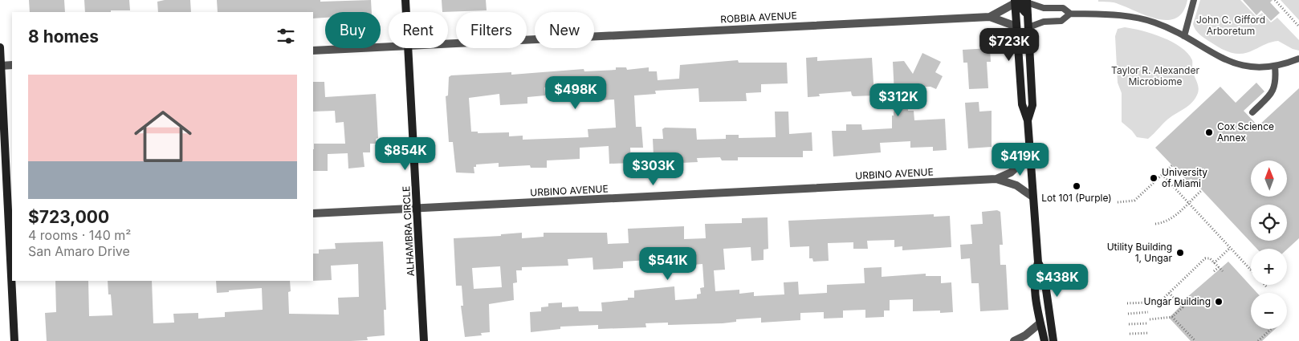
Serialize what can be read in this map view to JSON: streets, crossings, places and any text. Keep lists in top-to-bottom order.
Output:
{
  "streets": {
    "street": ["ROBBIA AVENUE", "URBINO AVENUE", "ALHAMBRA CIRCLE"]
  },
  "crossings": [
    ["URBINO AVENUE", "ALHAMBRA CIRCLE"]
  ],
  "parks": ["John C. Gifford Arboretum", "Taylor R. Alexander Microbiome"],
  "places": [
    "Cox Science Annex",
    "University of Miami",
    "Lot 101 (Purple)",
    "Utility Building 1, Ungar",
    "Ungar Building"
  ],
  "north": "top",
  "page": {
    "chip": [
      "Buy",
      "Rent",
      "Filters",
      "New"
    ],
    "heading": "8 homes",
    "price": [
      "$723K",
      "$498K",
      "$312K",
      "$854K",
      "$419K",
      "$303K",
      "$541K",
      "$438K"
    ],
    "list": [
      {
        "name": "$723,000",
        "note": "4 rooms · 140 m² · San Amaro Drive"
      }
    ],
    "map_buttons": ["+", "−"]
  }
}
